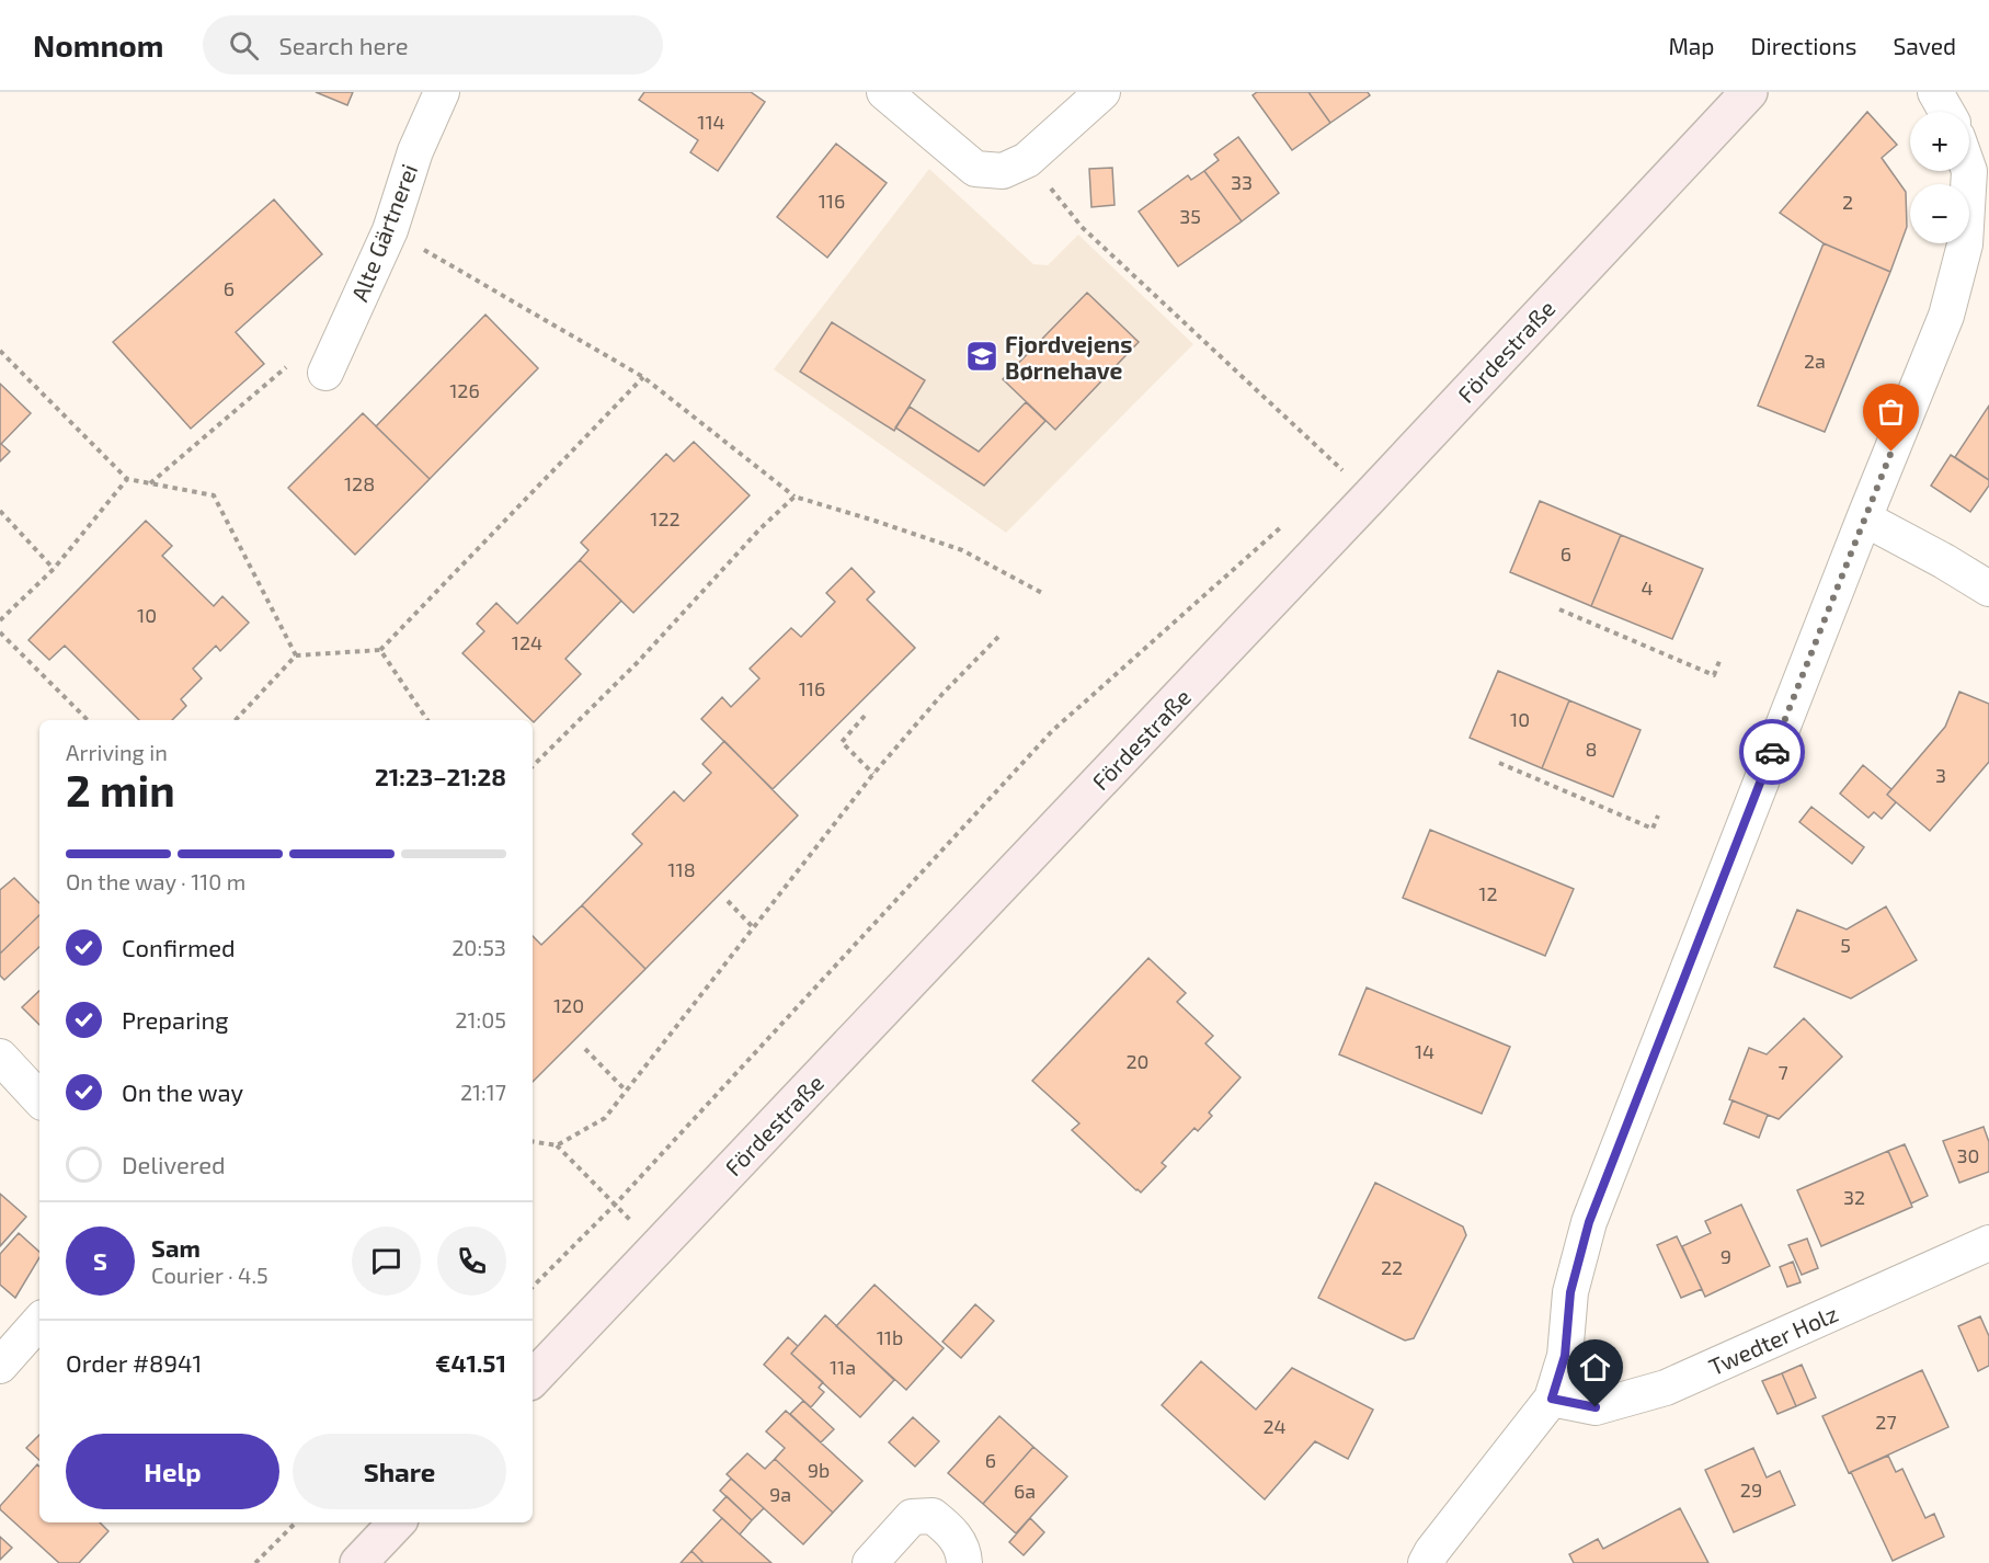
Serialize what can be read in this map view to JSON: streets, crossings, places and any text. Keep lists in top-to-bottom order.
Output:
{
  "streets": {
    "main road": ["Fördestraße"],
    "street": ["Alte Gärtnerei", "Twedter Holz"]
  },
  "places": {
    "school or university": ["Fjordvejens Børnehave"]
  },
  "house_numbers": [
    "114",
    "33",
    "116",
    "2",
    "35",
    "6",
    "2a",
    "126",
    "128",
    "122",
    "6",
    "4",
    "10",
    "124",
    "116",
    "10",
    "8",
    "3",
    "118",
    "12",
    "5",
    "120",
    "14",
    "20",
    "7",
    "30",
    "32",
    "9",
    "22",
    "11b",
    "11a",
    "27",
    "24",
    "6",
    "9b",
    "29",
    "6a",
    "9a"
  ],
  "page": {
    "header": "Nomnom",
    "search": "Search here",
    "nav": ["Map", "Directions", "Saved"],
    "map_buttons": ["+", "−"],
    "heading": ["2 min", "Arriving in", "21:23–21:28"],
    "panel": [
      "Sam",
      "Courier · 4.5",
      "Order #8941",
      "€41.51"
    ],
    "bar": "On the way · 110 m",
    "list": [
      ["Confirmed", "20:53"],
      ["Preparing", "21:05"],
      ["On the way", "21:17"],
      "Delivered"
    ],
    "round": "S",
    "buttons": ["Help", "Share"]
  }
}
